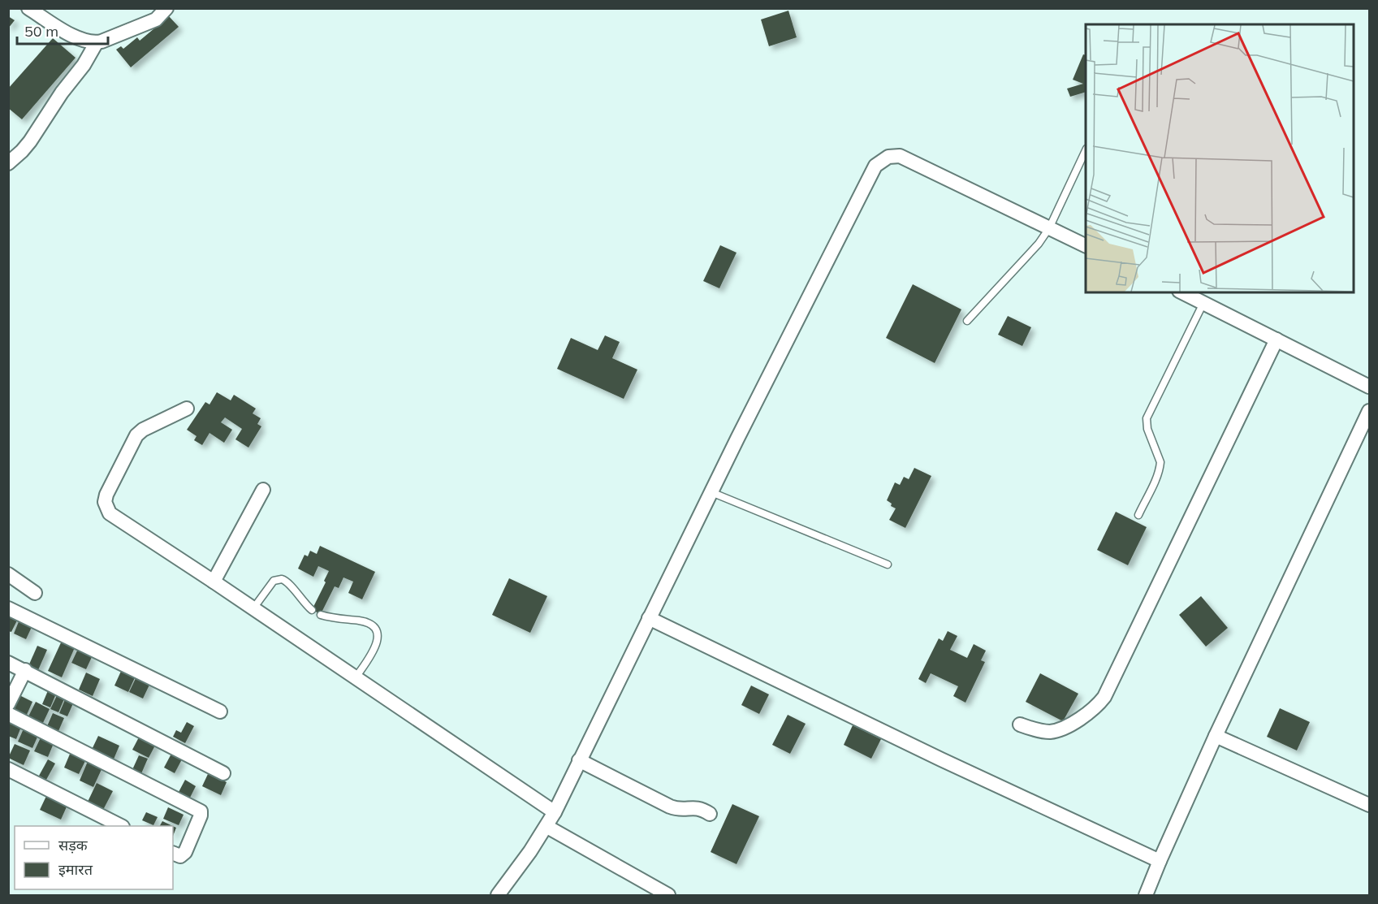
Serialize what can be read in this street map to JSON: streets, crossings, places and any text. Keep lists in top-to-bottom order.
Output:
{
  "legend": ["सड़क", "इमारत"],
  "scale_bar": "50 m"
}
